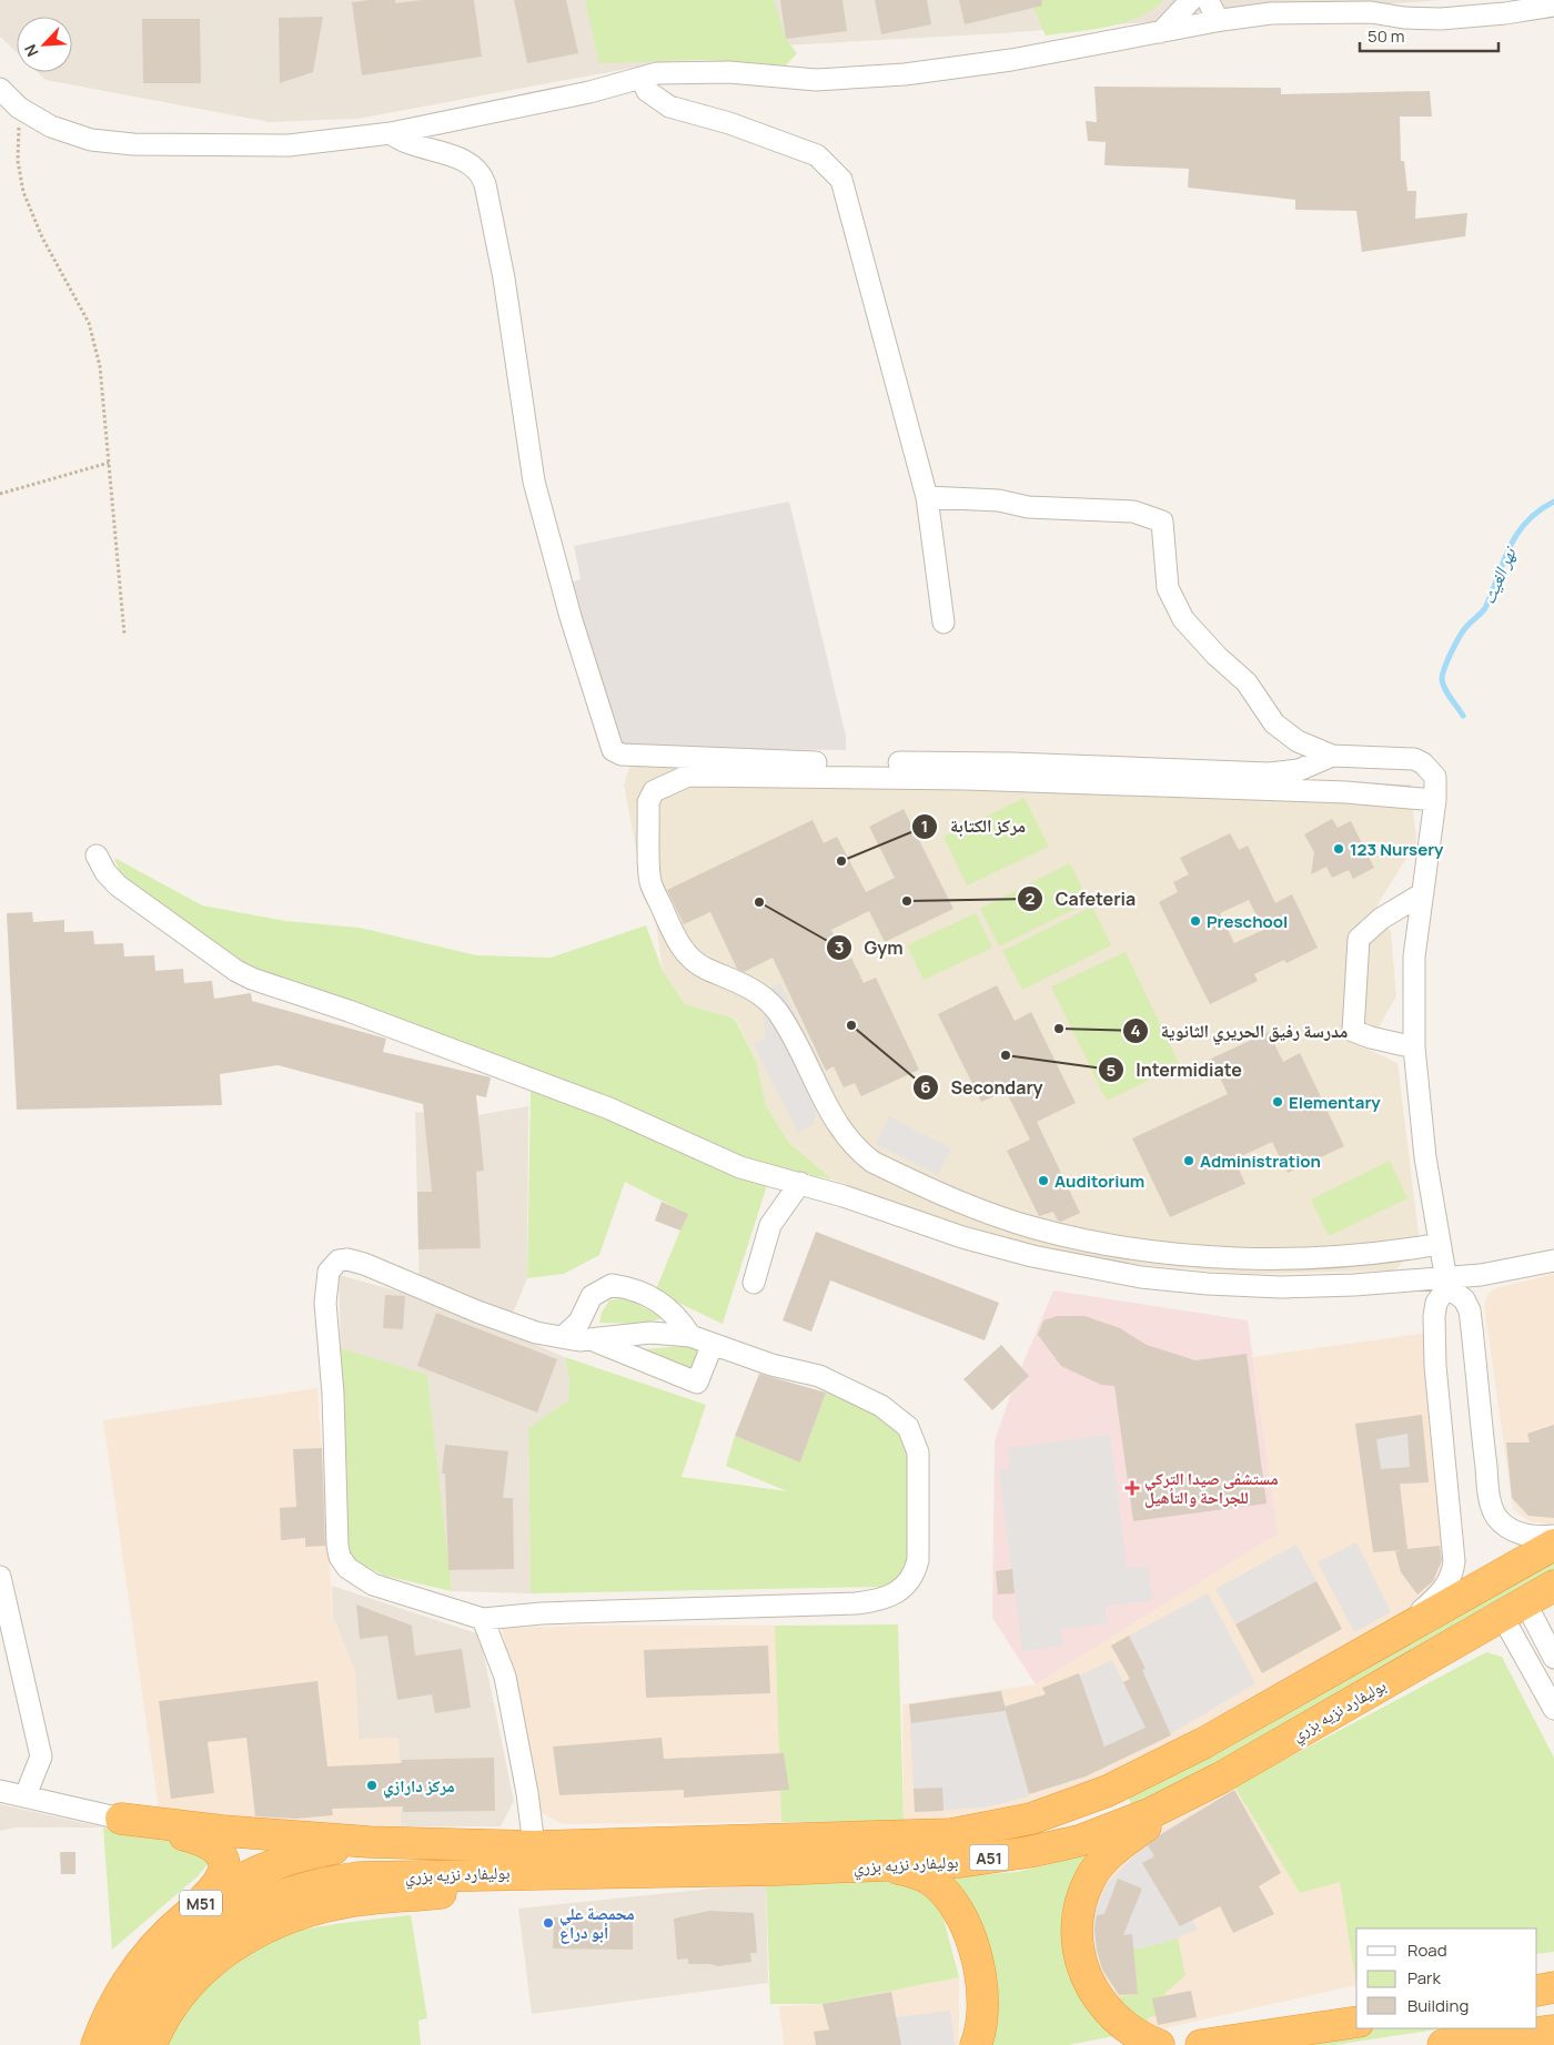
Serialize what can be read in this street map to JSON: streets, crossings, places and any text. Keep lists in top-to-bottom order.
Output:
{
  "streets": {
    "highway": ["بوليفارد نزيه بزري", "A51", "M51"]
  },
  "crossings": [
    ["بوليفارد نزيه بزري", "M51"]
  ],
  "water": ["نهر الغيث"],
  "places": {
    "other": [
      "123 Nursery",
      "مركز الكتابة",
      "Cafeteria",
      "Gym",
      "Preschool",
      "Secondary",
      "مدرسة رفيق الحريري الثانوية",
      "Intermidiate",
      "Elementary",
      "Administration",
      "Auditorium",
      "مركز دارازي",
      "محمصة علي أبو دراع"
    ],
    "health": ["مستشفى صيدا التركي للجراحة والتأهيل"]
  },
  "legend": ["Road", "Park", "Building"],
  "scale_bar": "50 m",
  "north": "bottom left"
}
